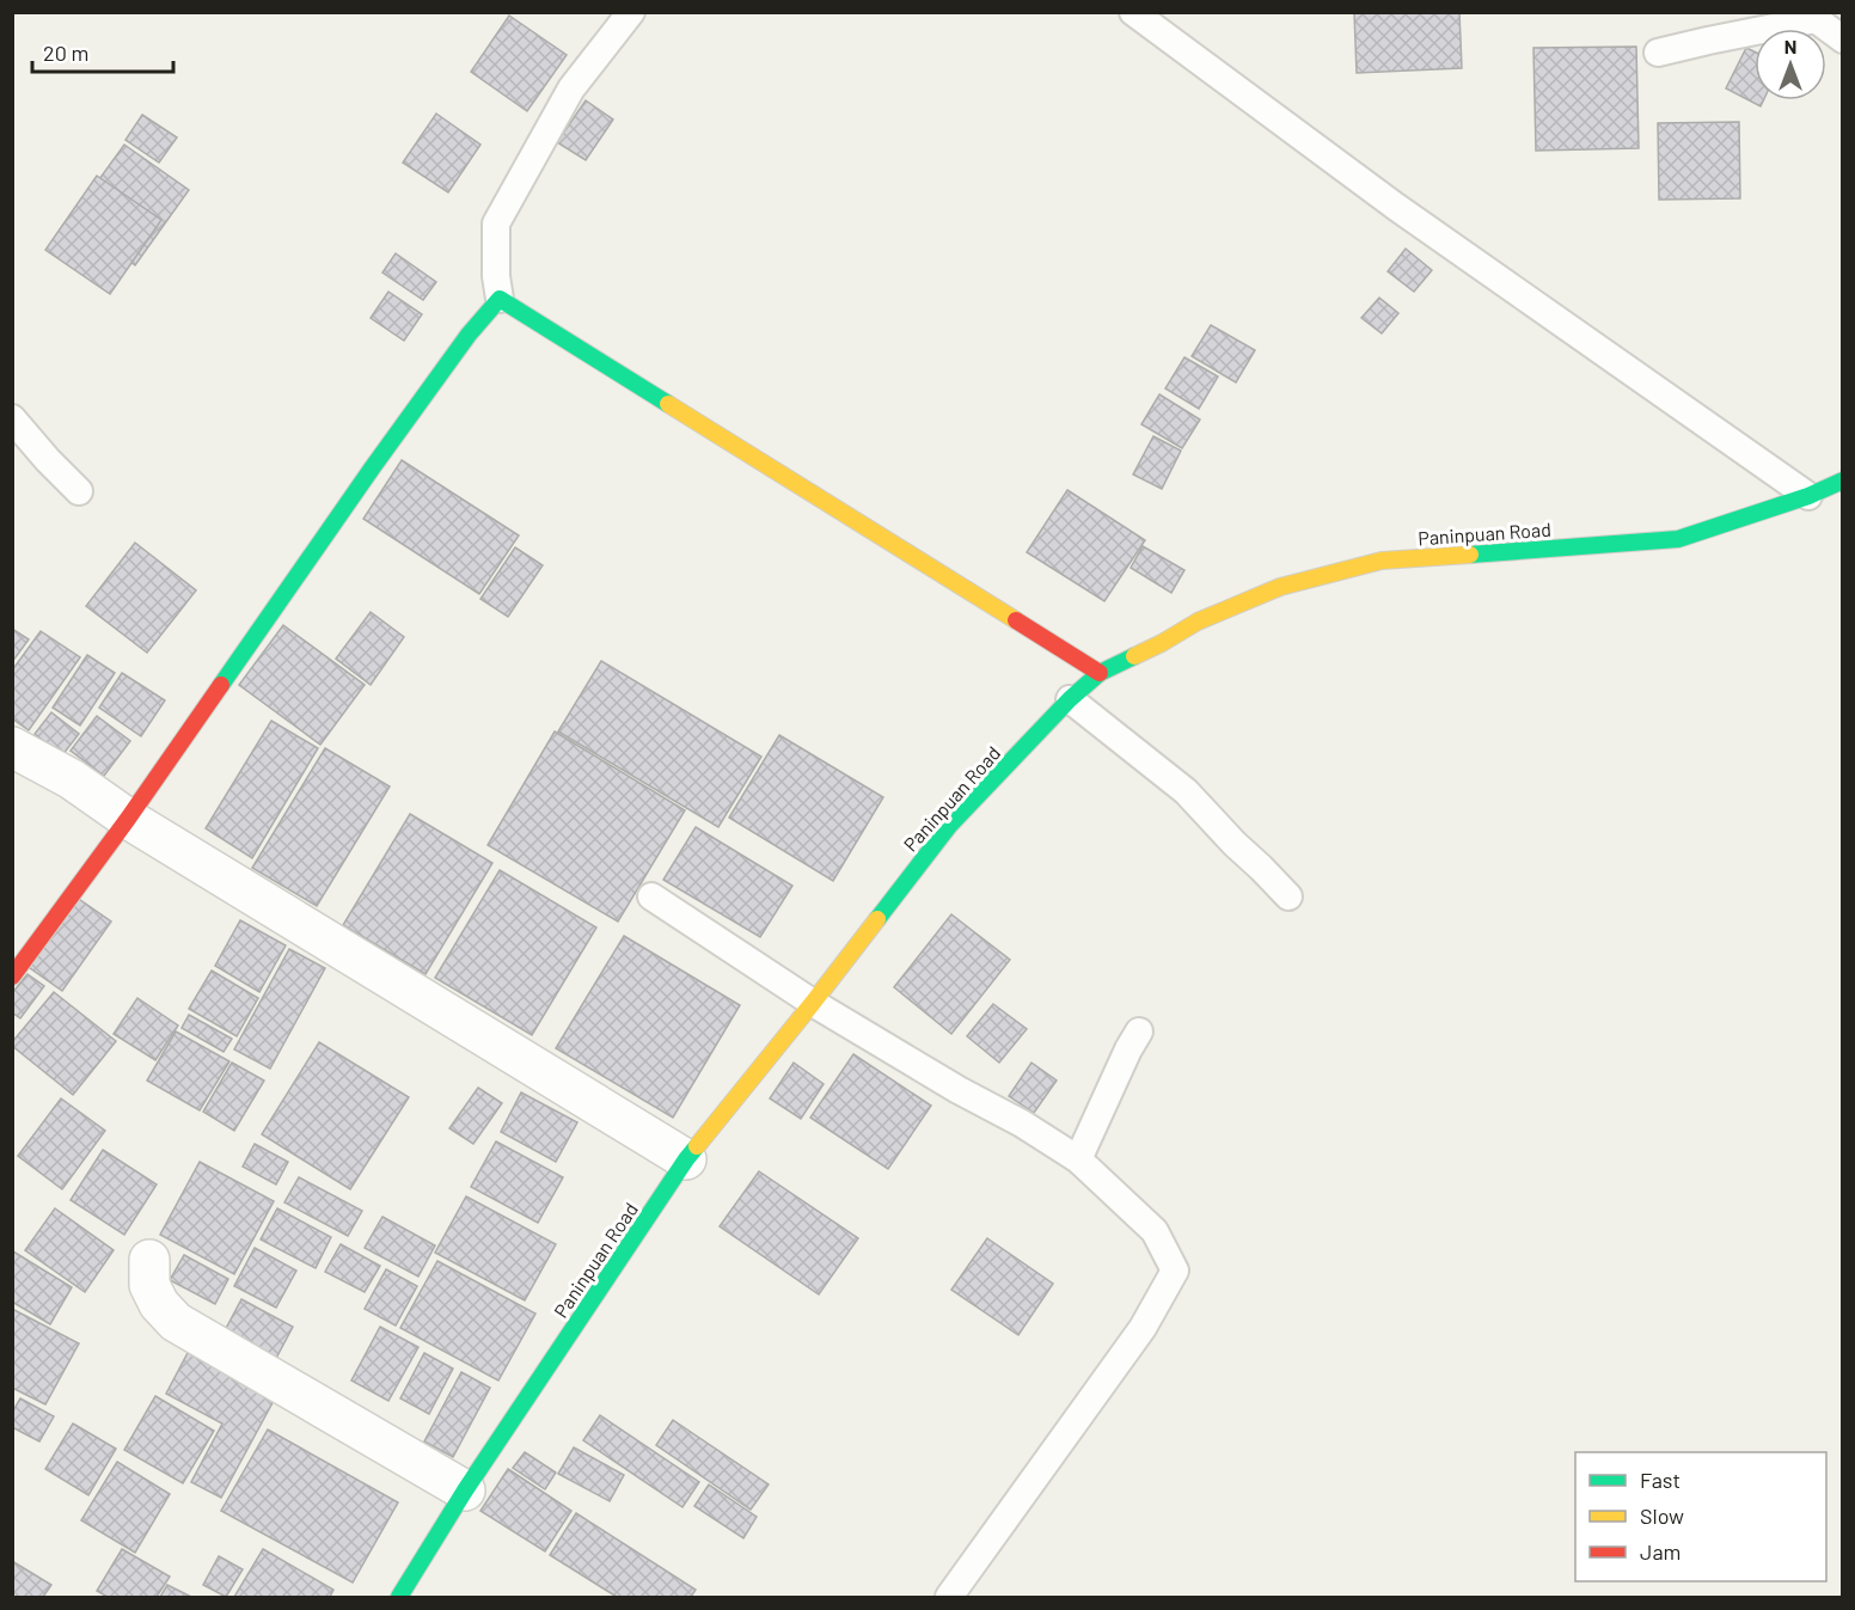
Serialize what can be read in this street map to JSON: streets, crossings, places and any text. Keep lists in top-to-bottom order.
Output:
{
  "streets": {
    "main road": ["Paninpuan Road"]
  },
  "legend": ["Fast", "Slow", "Jam"],
  "scale_bar": "20 m",
  "north": "top"
}
